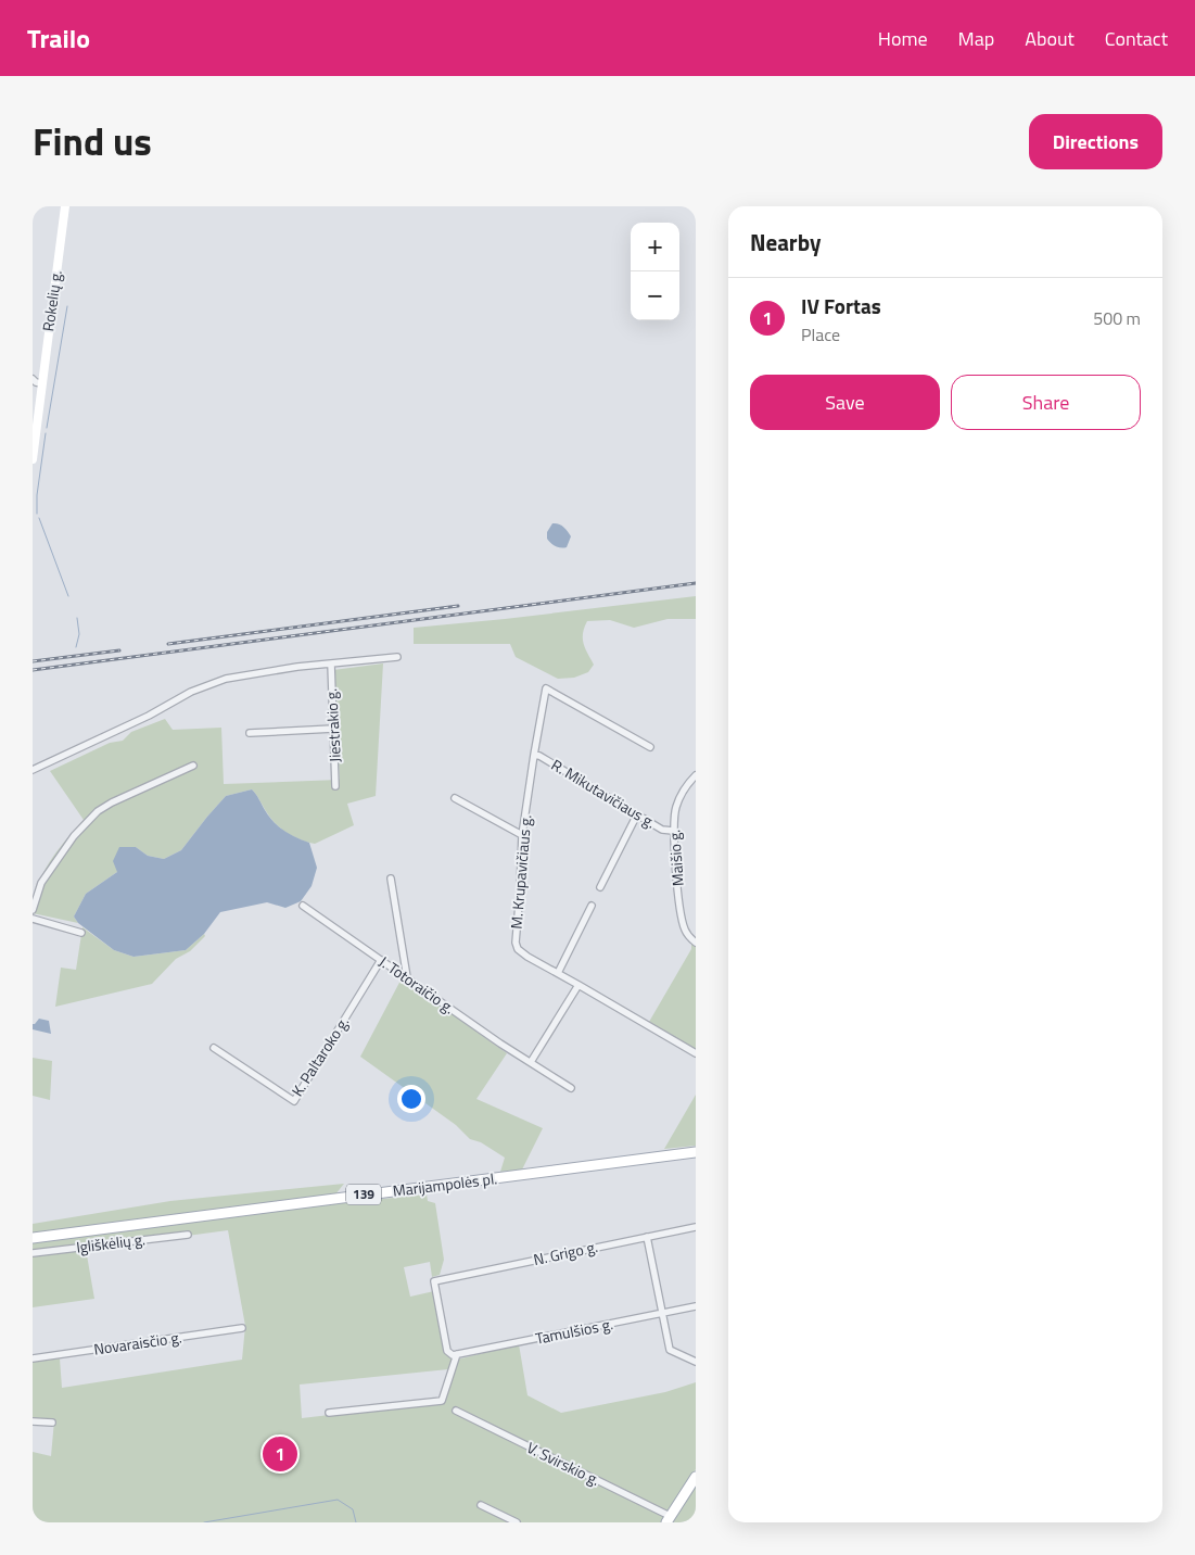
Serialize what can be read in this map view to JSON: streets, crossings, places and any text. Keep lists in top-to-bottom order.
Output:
{
  "streets": {
    "main road": ["Rokelių g.", "Marijampolės pl.", "139"],
    "street": [
      "Jiestrakio g.",
      "R. Mikutavičiaus g.",
      "Maišio g.",
      "M. Krupavičiaus g.",
      "J. Totoraičio g.",
      "K. Paltaroko g.",
      "Igliškėlių g.",
      "N. Grigo g.",
      "Tamulšios g.",
      "Novaraisčio g.",
      "V. Svirskio g."
    ]
  },
  "crossings": [
    ["R. Mikutavičiaus g.", "Maišio g."],
    ["R. Mikutavičiaus g.", "M. Krupavičiaus g."],
    ["J. Totoraičio g.", "K. Paltaroko g."],
    ["N. Grigo g.", "Tamulšios g."]
  ],
  "page": {
    "header": "Trailo",
    "nav": [
      "Home",
      "Map",
      "About",
      "Contact"
    ],
    "title": "Find us",
    "buttons": [
      "Directions",
      ["Save", "Share"]
    ],
    "heading": "Nearby",
    "map_buttons": ["+", "−"],
    "list": [
      {
        "mark": "1",
        "name": "IV Fortas",
        "note": "Place",
        "value": "500 m"
      }
    ],
    "pins": "1"
  }
}
